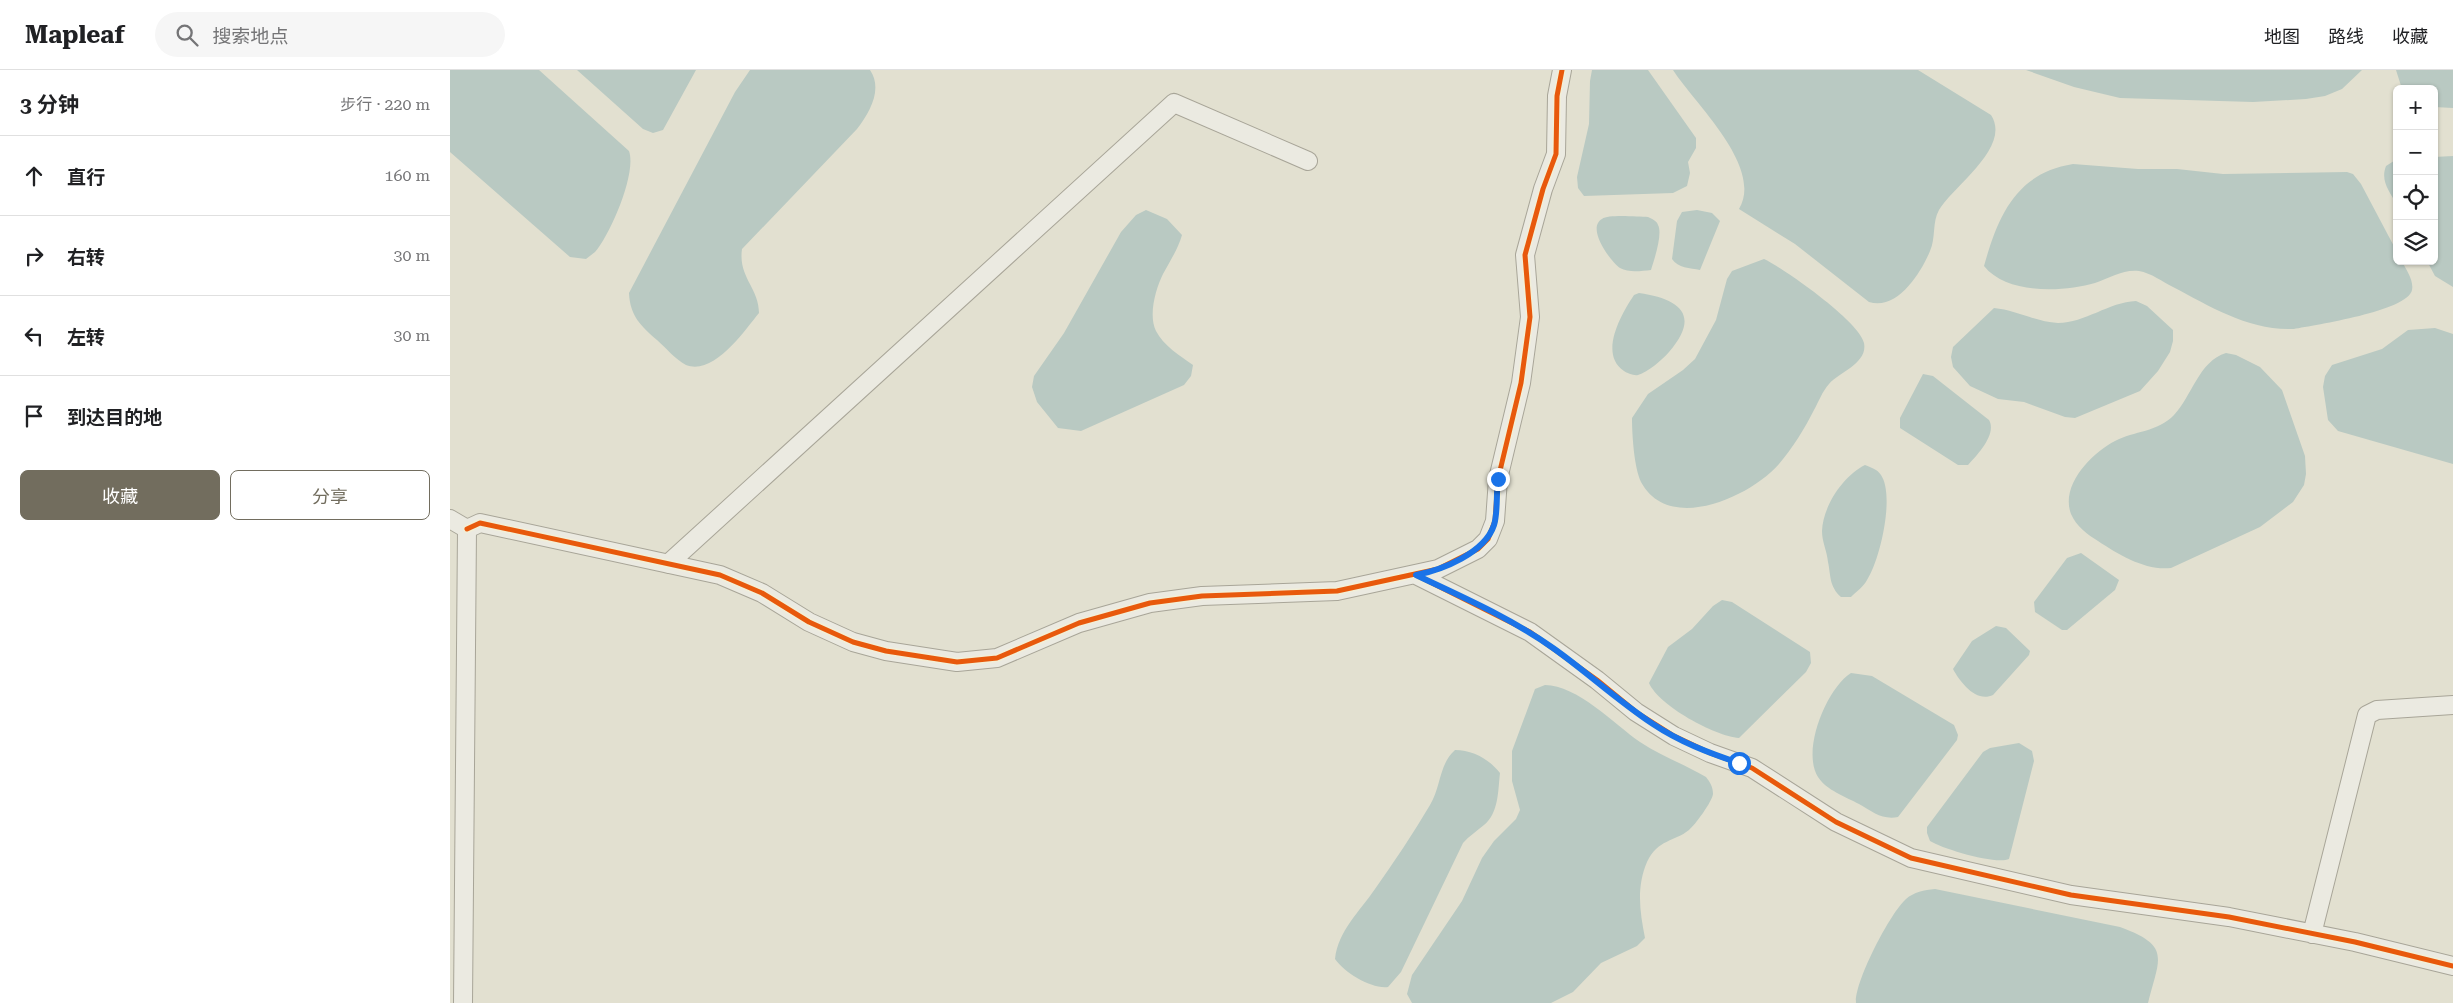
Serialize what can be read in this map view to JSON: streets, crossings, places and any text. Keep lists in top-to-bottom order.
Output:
{
  "page": {
    "header": "Mapleaf",
    "search": "搜索地点",
    "nav": ["地图", "路线", "收藏"],
    "heading": ["3 分钟", "步行 · 220 m"],
    "map_buttons": ["+", "−"],
    "list": [
      ["直行", "160 m"],
      ["右转", "30 m"],
      ["左转", "30 m"],
      "到达目的地"
    ],
    "buttons": ["收藏", "分享"]
  }
}
